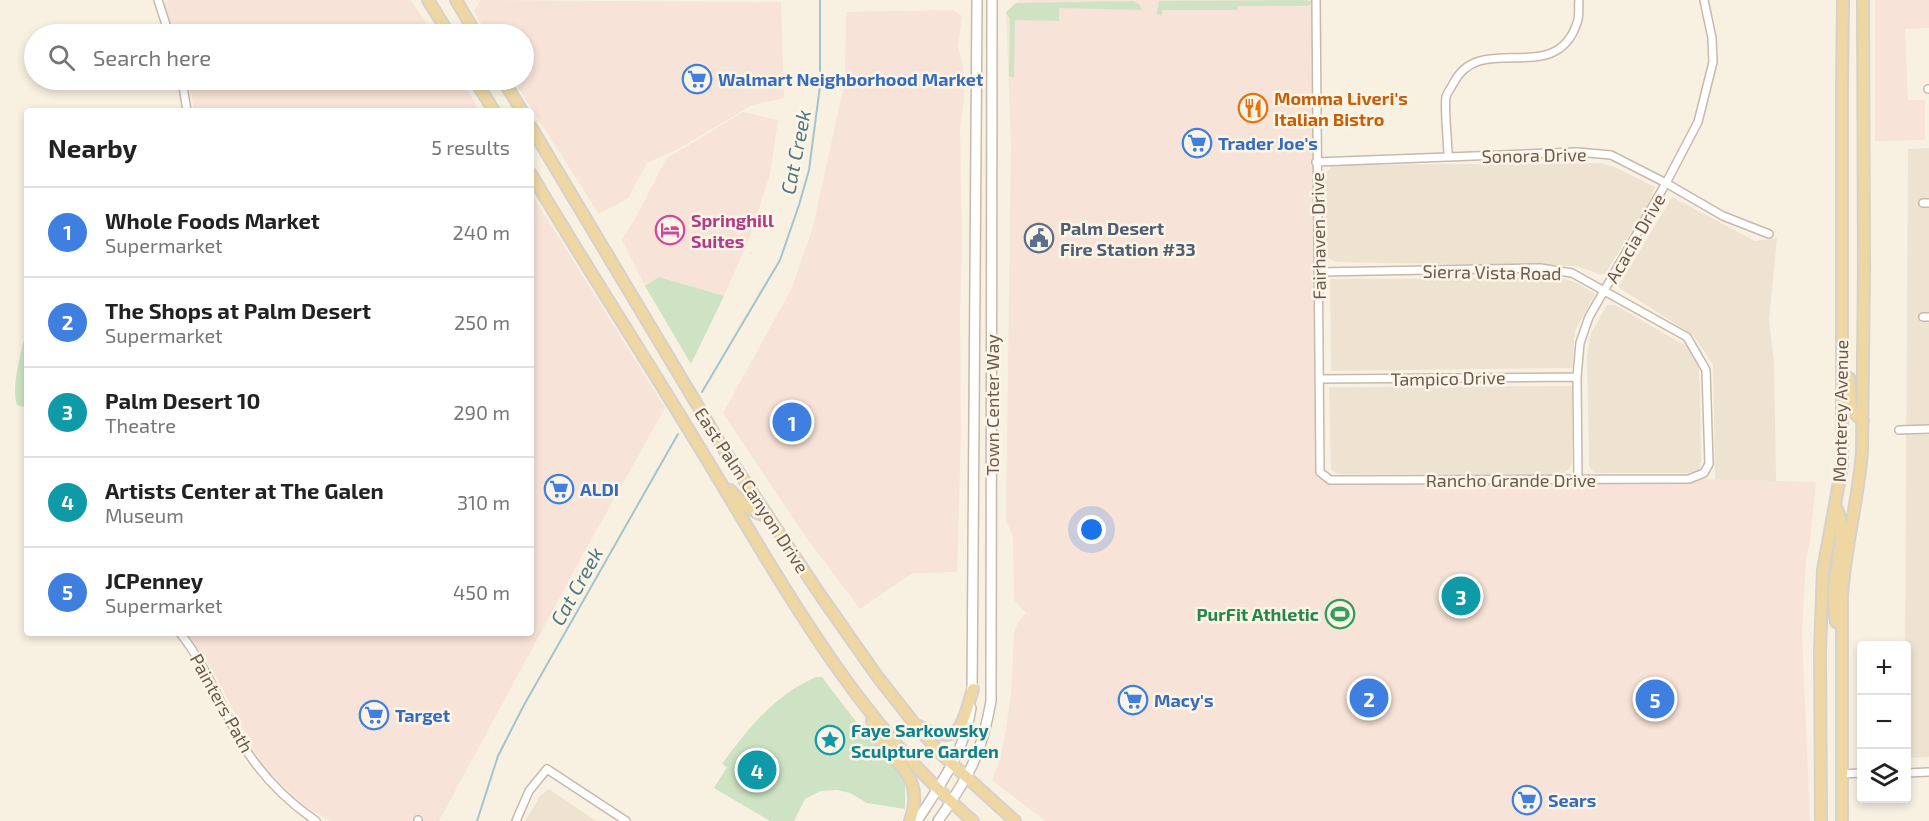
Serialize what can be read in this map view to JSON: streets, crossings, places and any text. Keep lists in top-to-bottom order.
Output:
{
  "streets": {
    "main road": ["Monterey Avenue", "East Palm Canyon Drive"],
    "street": [
      "Sonora Drive",
      "Fairhaven Drive",
      "Acacia Drive",
      "Sierra Vista Road",
      "Tampico Drive",
      "Town Center Way",
      "Rancho Grande Drive",
      "Painters Path"
    ]
  },
  "crossings": [
    ["Sonora Drive", "Fairhaven Drive"],
    ["Sonora Drive", "Acacia Drive"],
    ["Fairhaven Drive", "Sierra Vista Road"],
    ["Fairhaven Drive", "Tampico Drive"],
    ["Fairhaven Drive", "Rancho Grande Drive"],
    ["Acacia Drive", "Sierra Vista Road"],
    ["Acacia Drive", "Tampico Drive"],
    ["Acacia Drive", "Rancho Grande Drive"],
    ["Sierra Vista Road", "Rancho Grande Drive"],
    ["Town Center Way", "East Palm Canyon Drive"]
  ],
  "water": ["Cat Creek"],
  "places": {
    "supermarket": [
      "Walmart Neighborhood Market",
      "Trader Joe's",
      "ALDI",
      "Macy's",
      "Target",
      "Sears"
    ],
    "restaurant": ["Momma Liveri's Italian Bistro"],
    "hotel": ["Springhill Suites"],
    "public building": ["Palm Desert Fire Station #33"],
    "sports": ["PurFit Athletic"],
    "place": ["Faye Sarkowsky Sculpture Garden"]
  },
  "page": {
    "search": "Search here",
    "heading": ["Nearby", "5 results"],
    "list": [
      {
        "mark": "1",
        "name": "Whole Foods Market",
        "note": "Supermarket",
        "value": "240 m"
      },
      {
        "mark": "2",
        "name": "The Shops at Palm Desert",
        "note": "Supermarket",
        "value": "250 m"
      },
      {
        "mark": "3",
        "name": "Palm Desert 10",
        "note": "Theatre",
        "value": "290 m"
      },
      {
        "mark": "4",
        "name": "Artists Center at The Galen",
        "note": "Museum",
        "value": "310 m"
      },
      {
        "mark": "5",
        "name": "JCPenney",
        "note": "Supermarket",
        "value": "450 m"
      }
    ],
    "pins": [
      "1",
      "3",
      "2",
      "5",
      "4"
    ],
    "map_buttons": ["+", "−"]
  }
}
